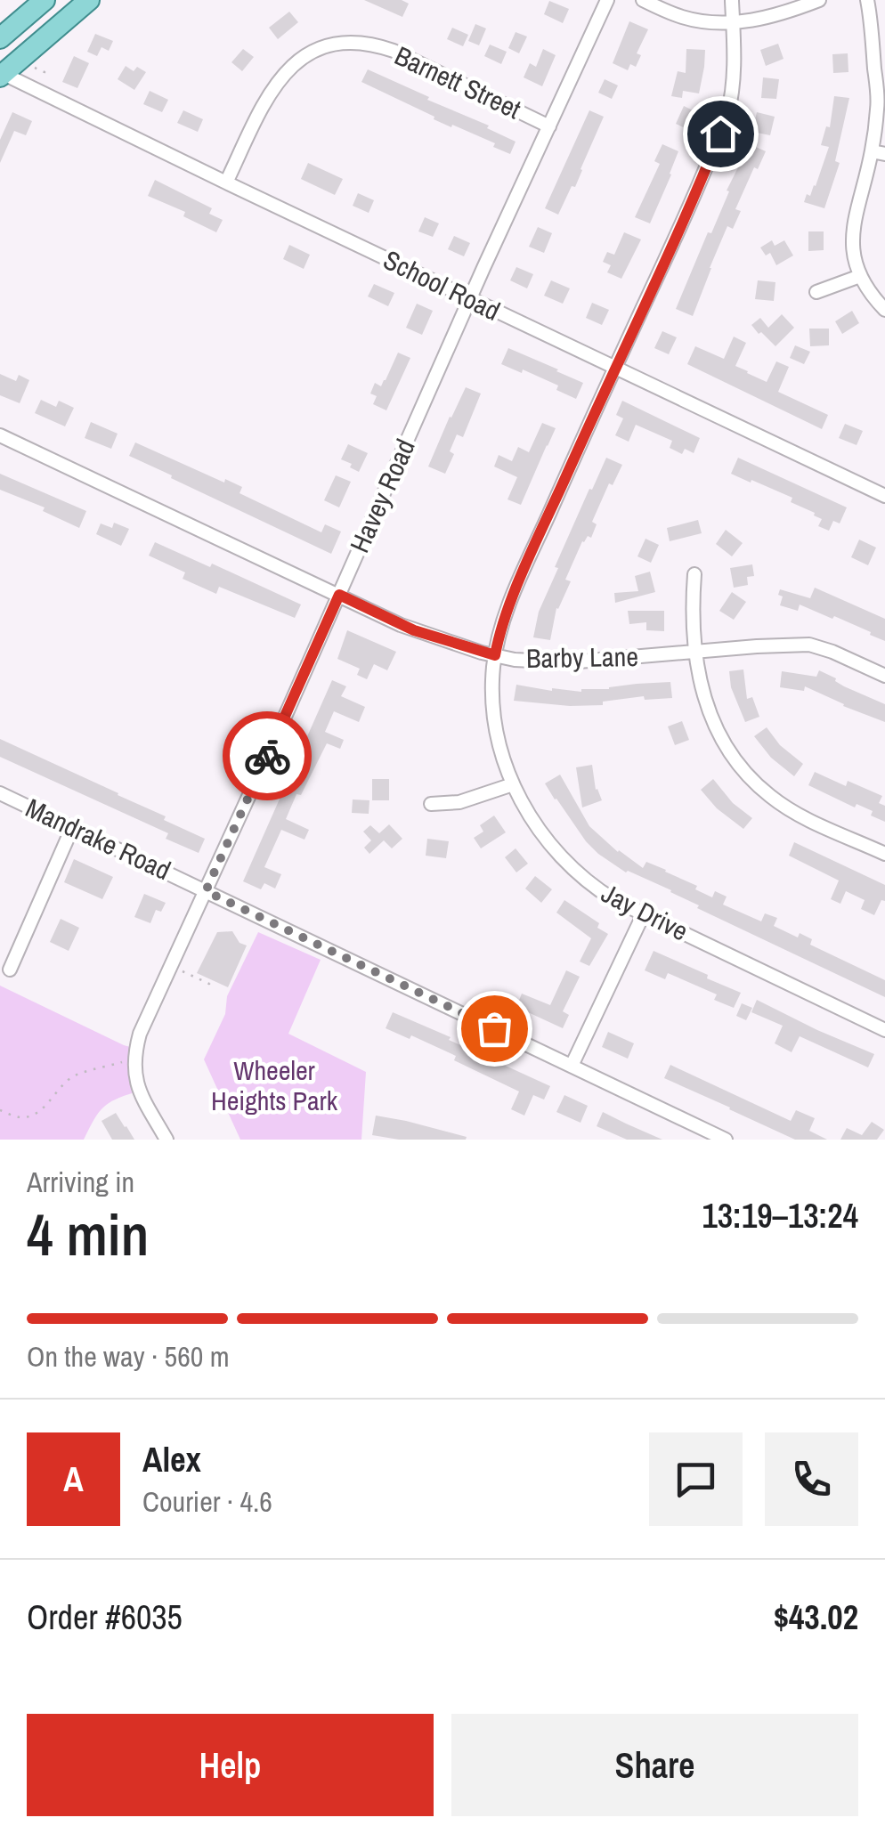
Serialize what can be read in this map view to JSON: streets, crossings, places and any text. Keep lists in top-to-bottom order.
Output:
{
  "streets": {
    "street": [
      "Barnett Street",
      "School Road",
      "Havey Road",
      "Barby Lane",
      "Mandrake Road",
      "Jay Drive"
    ]
  },
  "crossings": [
    ["Barnett Street", "School Road"],
    ["Barnett Street", "Havey Road"],
    ["School Road", "Havey Road"],
    ["School Road", "Jay Drive"],
    ["Havey Road", "Barby Lane"],
    ["Havey Road", "Mandrake Road"],
    ["Barby Lane", "Jay Drive"]
  ],
  "parks": ["Wheeler Heights Park"],
  "page": {
    "heading": ["4 min", "Arriving in", "13:19–13:24"],
    "panel": [
      "Alex",
      "Courier · 4.6",
      "Order #6035",
      "$43.02"
    ],
    "bar": "On the way · 560 m",
    "round": "A",
    "buttons": ["Help", "Share"]
  }
}
